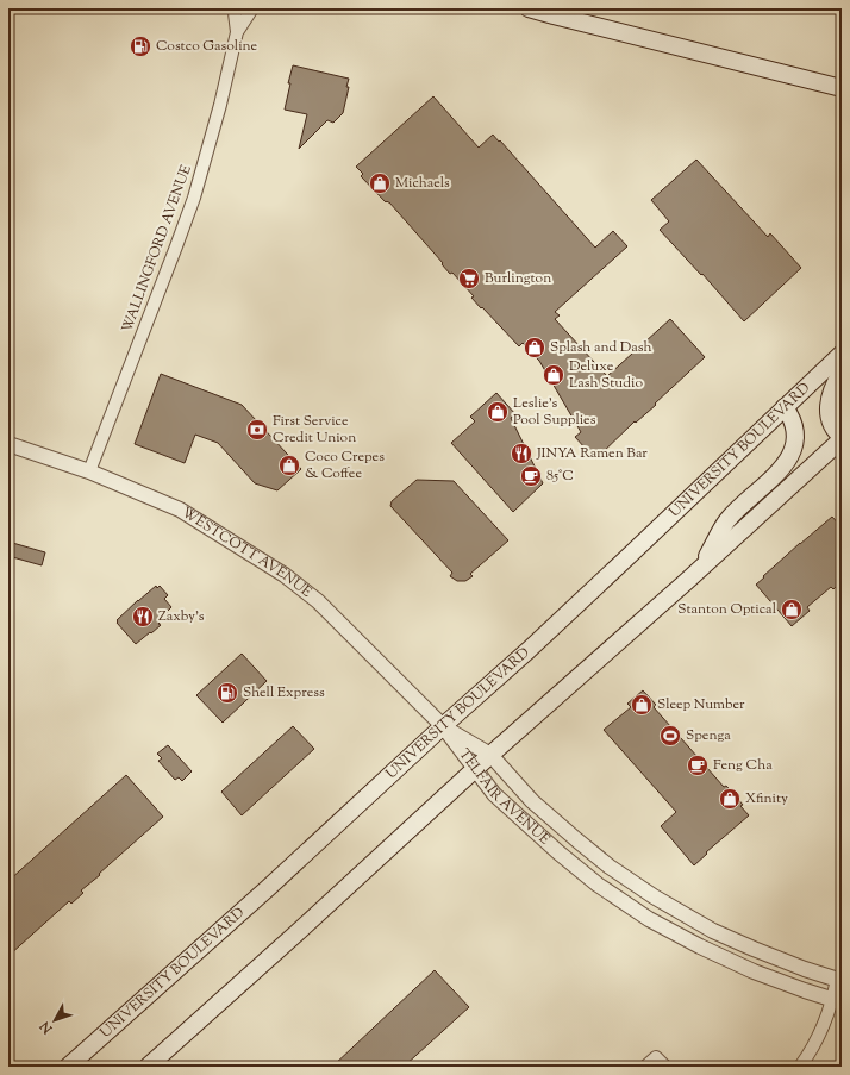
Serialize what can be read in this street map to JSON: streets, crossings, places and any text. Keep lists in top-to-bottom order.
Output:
{
  "streets": {
    "main road": ["UNIVERSITY BOULEVARD"],
    "street": ["WALLINGFORD AVENUE", "WESTCOTT AVENUE", "TELFAIR AVENUE"]
  },
  "crossings": [
    ["WALLINGFORD AVENUE", "WESTCOTT AVENUE"],
    ["UNIVERSITY BOULEVARD", "WESTCOTT AVENUE"],
    ["UNIVERSITY BOULEVARD", "TELFAIR AVENUE"],
    ["WESTCOTT AVENUE", "TELFAIR AVENUE"]
  ],
  "places": {
    "fuel station": ["Costco Gasoline", "Shell Express"],
    "shop": [
      "Michaels",
      "Splash and Dash",
      "Deluxe Lash Studio",
      "Leslie's Pool Supplies",
      "Coco Crepes & Coffee",
      "Stanton Optical",
      "Sleep Number",
      "Xfinity"
    ],
    "supermarket": ["Burlington"],
    "bank": ["First Service Credit Union"],
    "restaurant": ["JINYA Ramen Bar", "Zaxby's"],
    "cafe": ["85°C", "Feng Cha"],
    "sports": ["Spenga"]
  },
  "north": "bottom left"
}
